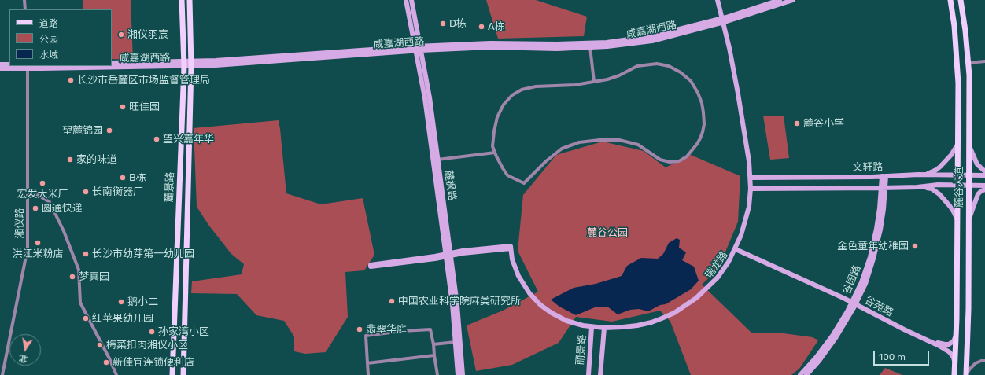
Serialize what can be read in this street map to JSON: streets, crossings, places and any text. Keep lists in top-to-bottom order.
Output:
{
  "streets": {
    "main road": [
      "咸嘉湖西路",
      "文轩路",
      "麓枫路",
      "麓景路",
      "麓谷大道",
      "瑞龙路",
      "谷园路",
      "谷苑路",
      "丽景路"
    ],
    "street": ["湘仪路"]
  },
  "crossings": [
    ["咸嘉湖西路", "麓枫路"],
    ["咸嘉湖西路", "麓景路"],
    ["咸嘉湖西路", "湘仪路"],
    ["咸嘉湖西路", "瑞龙路"],
    ["文轩路", "麓谷大道"],
    ["文轩路", "瑞龙路"],
    ["文轩路", "谷园路"],
    ["麓枫路", "瑞龙路"],
    ["麓谷大道", "谷苑路"],
    ["瑞龙路", "谷苑路"],
    ["瑞龙路", "丽景路"],
    ["谷园路", "谷苑路"]
  ],
  "parks": ["麓谷公园"],
  "places": [
    "D栋",
    "A栋",
    "湘仪羽宸",
    "长沙市岳麓区市场监督管理局",
    "旺佳园",
    "麓谷小学",
    "望麓锦园",
    "望兴嘉年华",
    "家的味道",
    "B栋",
    "宏发大米厂",
    "长南衡器厂",
    "圆通快递",
    "洪江米粉店",
    "金色童年幼稚园",
    "长沙市幼芽第一幼儿园",
    "梦真园",
    "中国农业科学院麻类研究所",
    "鹅小二",
    "红苹果幼儿园",
    "翡翠华庭",
    "孙家湾小区",
    "梅菜扣肉湘仪小区",
    "新佳宜连锁便利店"
  ],
  "legend": ["道路", "公园", "水域"],
  "scale_bar": "100 m",
  "north": "bottom"
}
